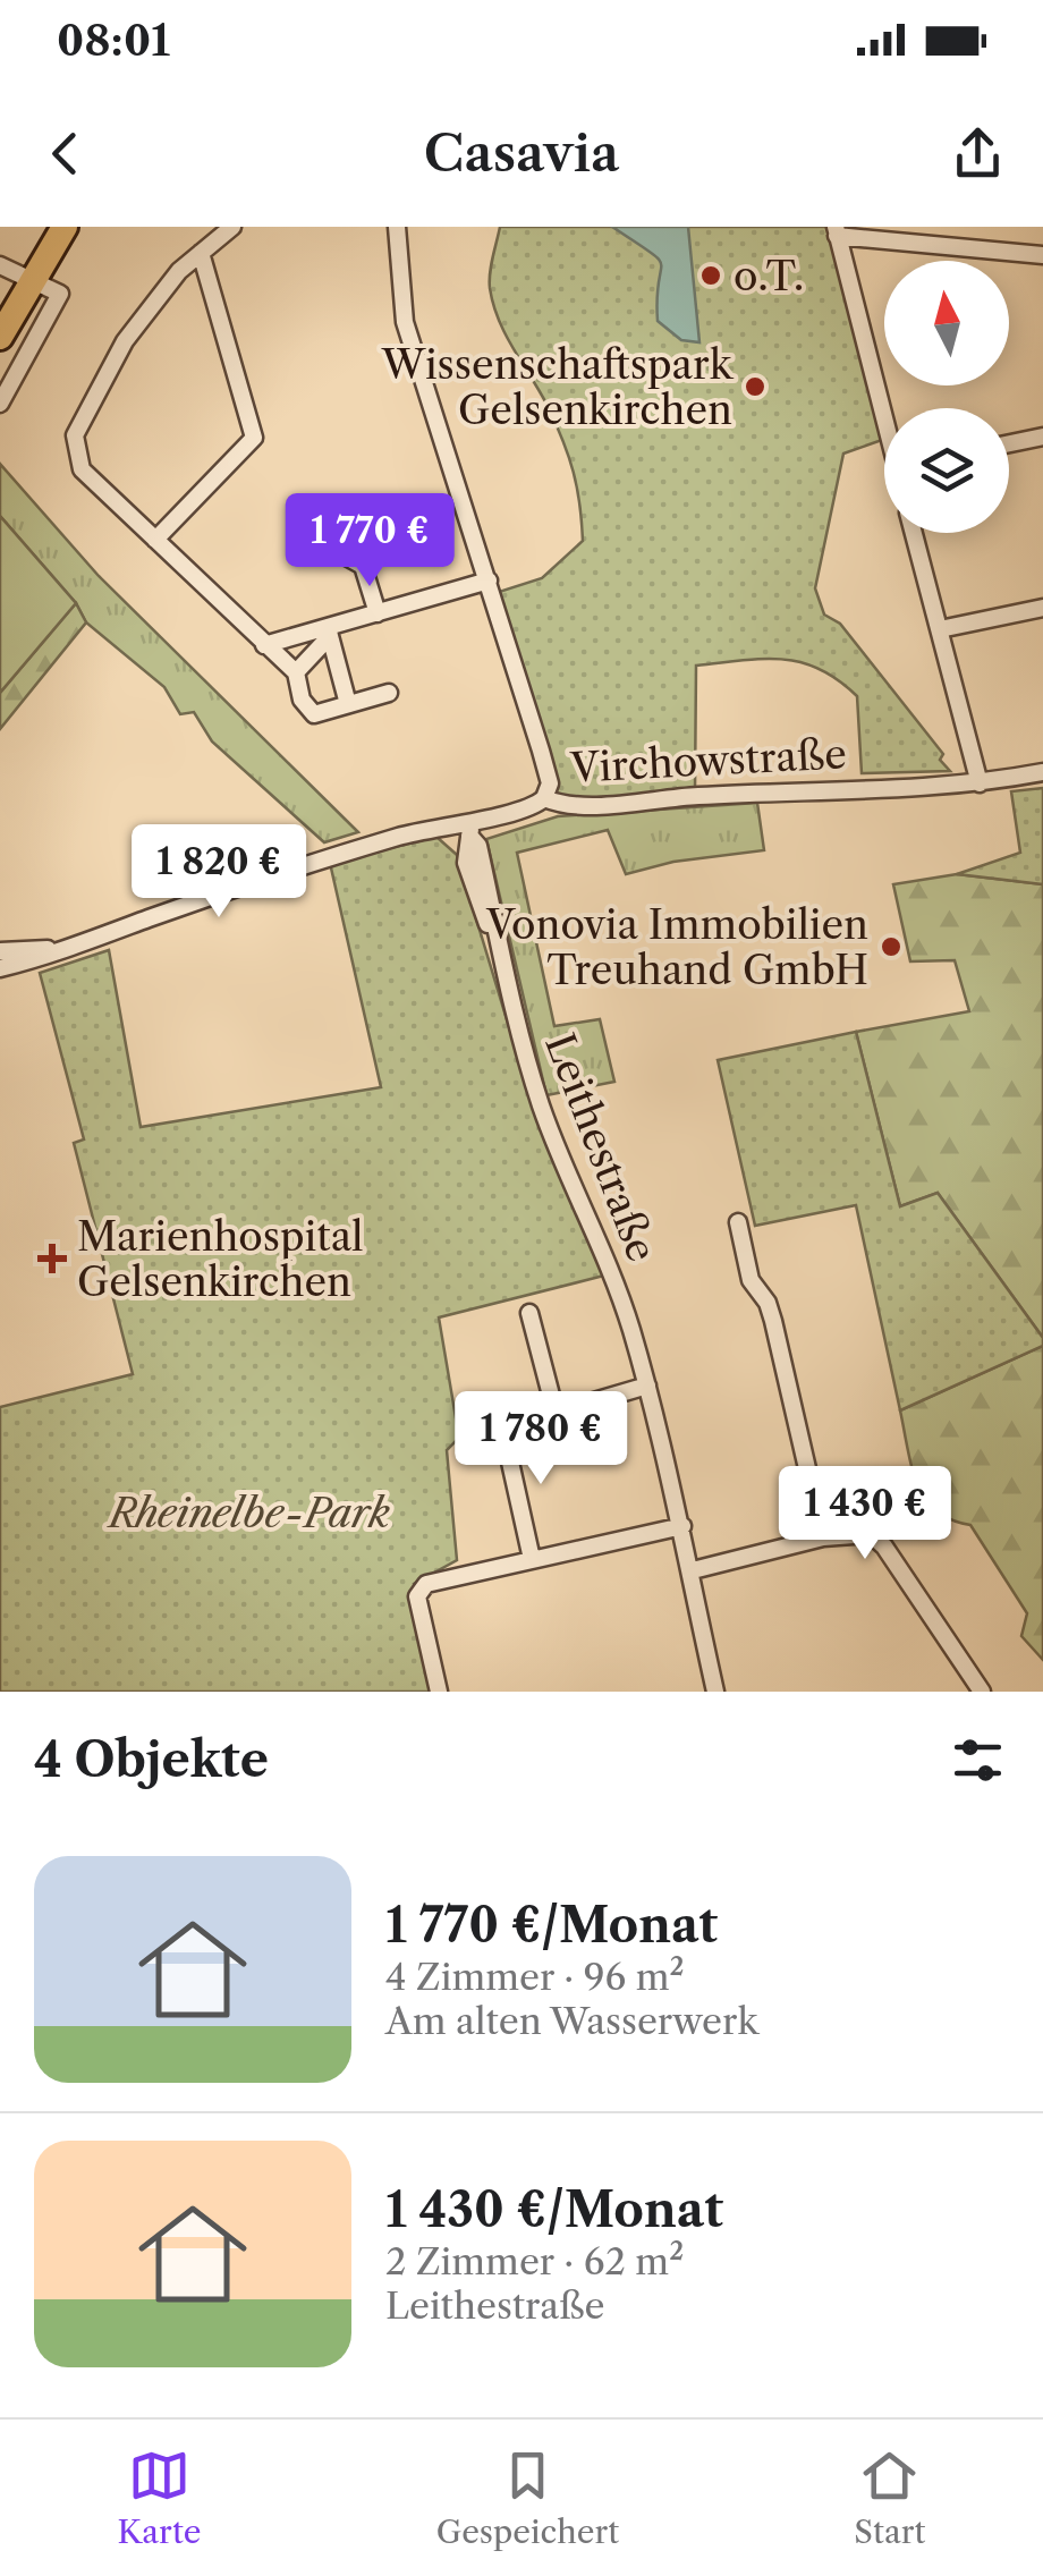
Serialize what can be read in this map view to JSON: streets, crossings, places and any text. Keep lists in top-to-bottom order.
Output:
{
  "streets": {
    "street": ["Virchowstraße", "Leithestraße"]
  },
  "crossings": [
    ["Virchowstraße", "Leithestraße"]
  ],
  "parks": ["Rheinelbe-Park"],
  "places": {
    "other": ["o.T.", "Wissenschaftspark Gelsenkirchen", "Vonovia Immobilien Treuhand GmbH"],
    "health": ["Marienhospital Gelsenkirchen"]
  },
  "north": "top",
  "page": {
    "status": "08:01",
    "header": "Casavia",
    "price": [
      "1 770 €",
      "1 820 €",
      "1 780 €",
      "1 430 €"
    ],
    "heading": "4 Objekte",
    "list": [
      {
        "name": "1 770 €/Monat",
        "note": "4 Zimmer · 96 m² · Am alten Wasserwerk"
      },
      {
        "name": "1 430 €/Monat",
        "note": "2 Zimmer · 62 m² · Leithestraße"
      }
    ],
    "tabs": ["Karte", "Gespeichert", "Start"]
  }
}
